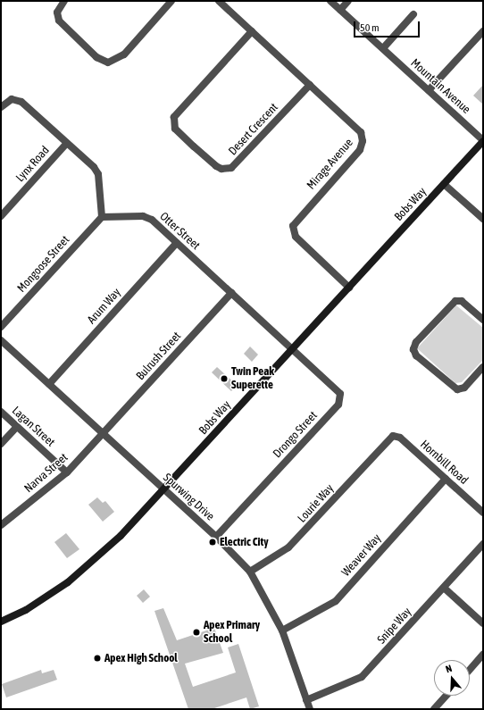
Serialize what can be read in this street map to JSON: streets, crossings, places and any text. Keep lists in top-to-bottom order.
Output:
{
  "streets": {
    "street": [
      "Mountain Avenue",
      "Desert Crescent",
      "Lynx Road",
      "Mirage Avenue",
      "Bobs Way",
      "Otter Street",
      "Mongoose Street",
      "Arum Way",
      "Bulrush Street",
      "Lagan Street",
      "Drongo Street",
      "Hornbill Road",
      "Narva Street",
      "Spurwing Drive",
      "Lourie Way",
      "Weaver Way",
      "Snipe Way"
    ]
  },
  "crossings": [
    ["Mountain Avenue", "Bobs Way"],
    ["Desert Crescent", "Mirage Avenue"],
    ["Mirage Avenue", "Bobs Way"],
    ["Bobs Way", "Otter Street"],
    ["Bobs Way", "Drongo Street"],
    ["Bobs Way", "Spurwing Drive"],
    ["Otter Street", "Mongoose Street"],
    ["Otter Street", "Arum Way"],
    ["Otter Street", "Bulrush Street"],
    ["Otter Street", "Drongo Street"],
    ["Arum Way", "Spurwing Drive"],
    ["Bulrush Street", "Narva Street"],
    ["Bulrush Street", "Spurwing Drive"],
    ["Lagan Street", "Narva Street"],
    ["Drongo Street", "Spurwing Drive"],
    ["Hornbill Road", "Lourie Way"],
    ["Hornbill Road", "Weaver Way"],
    ["Narva Street", "Spurwing Drive"],
    ["Spurwing Drive", "Lourie Way"],
    ["Spurwing Drive", "Weaver Way"],
    ["Spurwing Drive", "Snipe Way"]
  ],
  "places": [
    "Twin Peak Superette",
    "Electric City",
    "Apex Primary School",
    "Apex High School"
  ],
  "scale_bar": "50 m",
  "north": "top"
}
